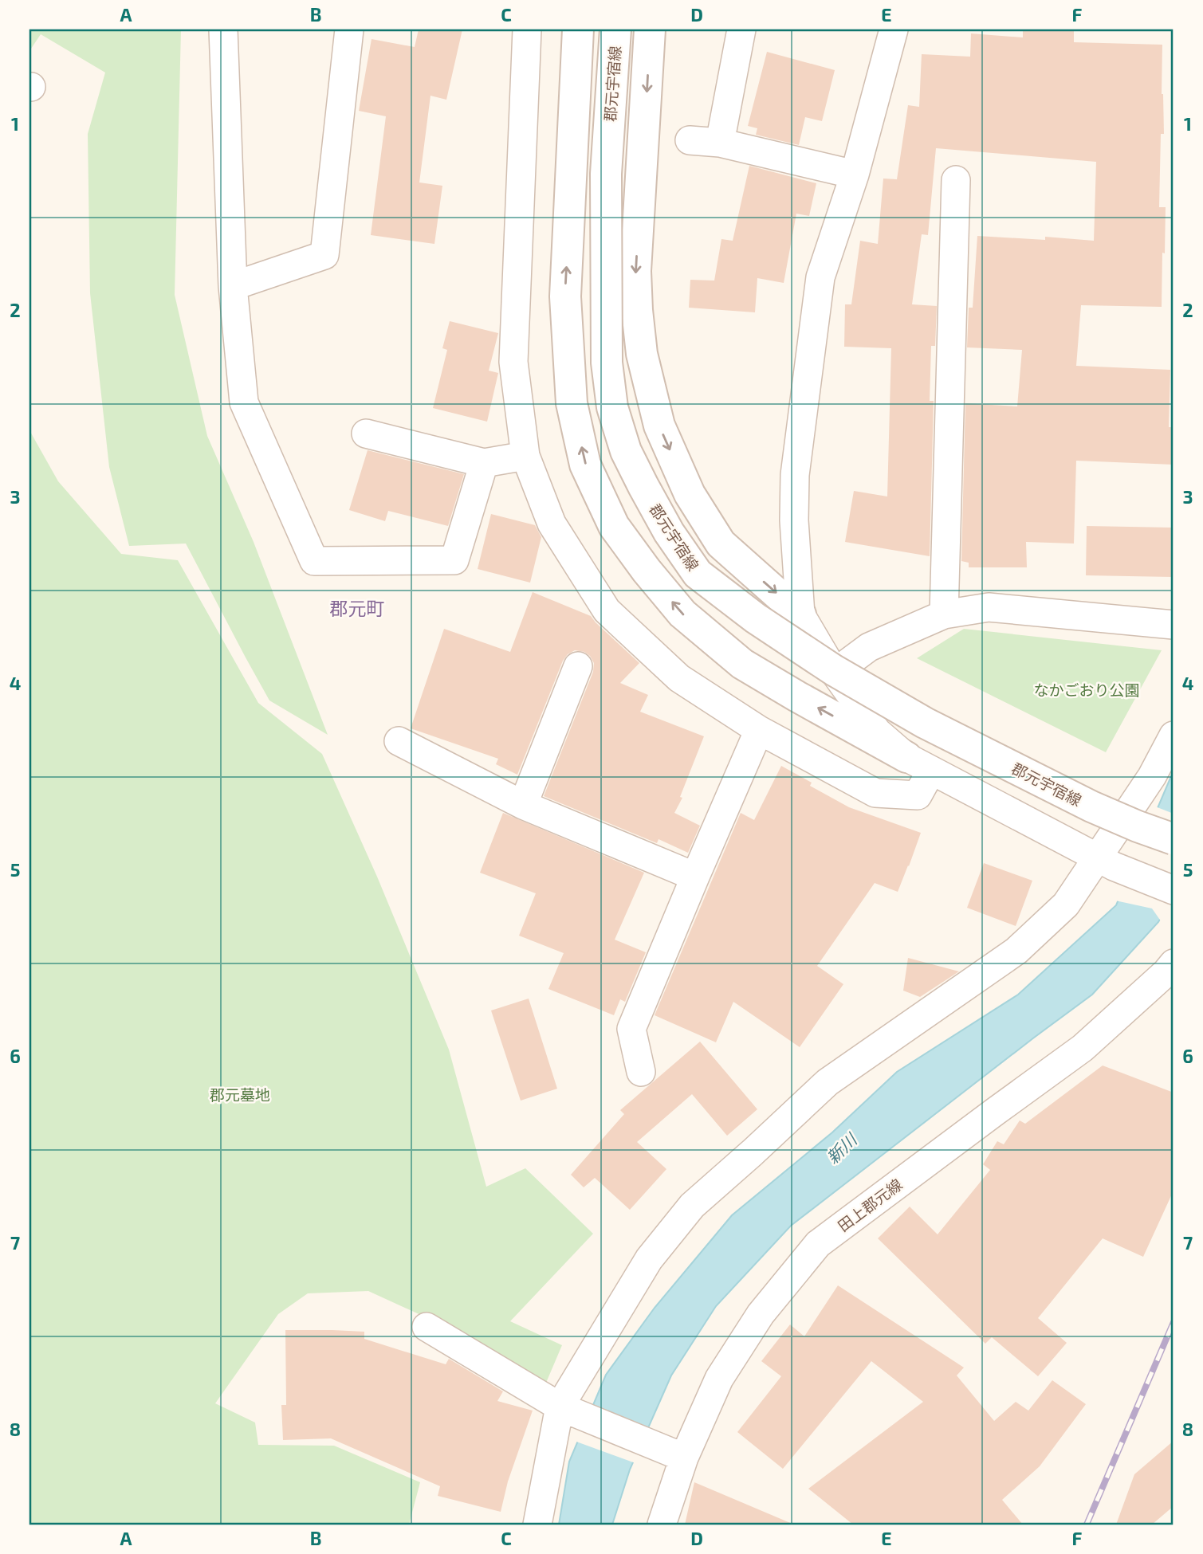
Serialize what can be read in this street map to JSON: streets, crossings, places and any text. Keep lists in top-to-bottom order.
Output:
{
  "streets": {
    "street": ["郡元宇宿線", "田上郡元線"]
  },
  "districts": ["郡元町"],
  "water": ["新川"],
  "parks": ["なかごおり公園", "郡元墓地"],
  "grid": {
    "columns": [
      "A",
      "B",
      "C",
      "D",
      "E",
      "F"
    ],
    "rows": [
      "1",
      "2",
      "3",
      "4",
      "5",
      "6",
      "7",
      "8"
    ]
  }
}
